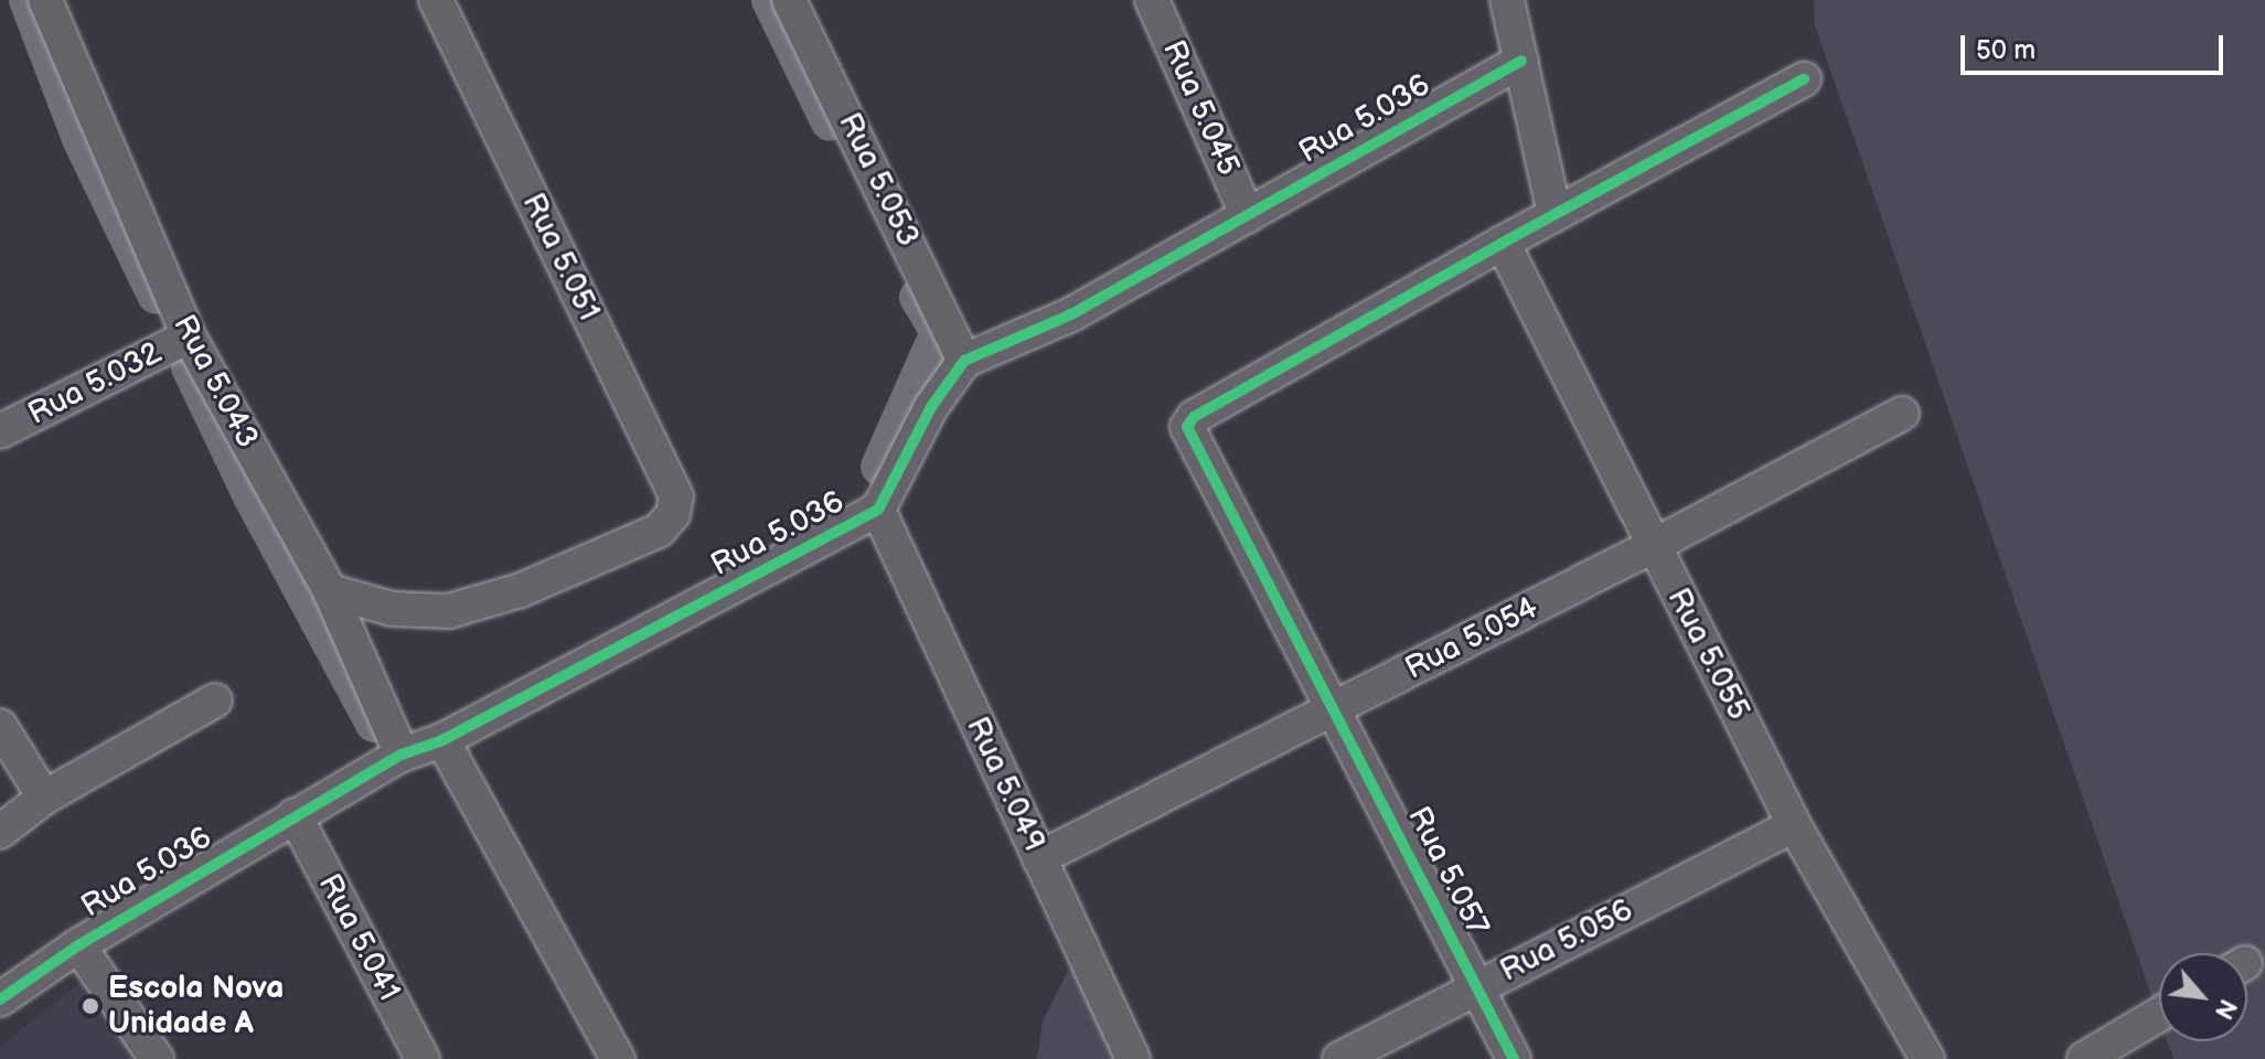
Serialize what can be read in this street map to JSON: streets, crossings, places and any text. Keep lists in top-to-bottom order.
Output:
{
  "streets": {
    "street": [
      "Rua 5.045",
      "Rua 5.036",
      "Rua 5.053",
      "Rua 5.051",
      "Rua 5.043",
      "Rua 5.032",
      "Rua 5.054",
      "Rua 5.055",
      "Rua 5.049",
      "Rua 5.057",
      "Rua 5.041",
      "Rua 5.056"
    ]
  },
  "crossings": [
    ["Rua 5.045", "Rua 5.036"],
    ["Rua 5.036", "Rua 5.053"],
    ["Rua 5.036", "Rua 5.043"],
    ["Rua 5.036", "Rua 5.049"],
    ["Rua 5.036", "Rua 5.041"],
    ["Rua 5.051", "Rua 5.043"],
    ["Rua 5.043", "Rua 5.032"],
    ["Rua 5.054", "Rua 5.055"],
    ["Rua 5.054", "Rua 5.049"],
    ["Rua 5.054", "Rua 5.057"],
    ["Rua 5.055", "Rua 5.057"],
    ["Rua 5.055", "Rua 5.056"],
    ["Rua 5.057", "Rua 5.056"]
  ],
  "places": ["Escola Nova Unidade A"],
  "scale_bar": "50 m",
  "north": "bottom right"
}
